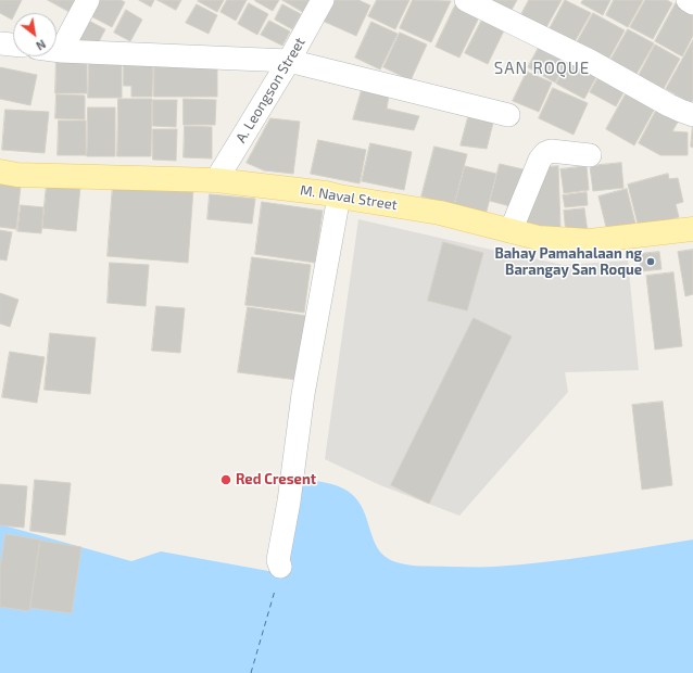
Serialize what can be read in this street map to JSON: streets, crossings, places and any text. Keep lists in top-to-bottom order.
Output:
{
  "streets": {
    "main road": ["M. Naval Street"],
    "street": ["A. Leongson Street"]
  },
  "crossings": [
    ["A. Leongson Street", "M. Naval Street"]
  ],
  "districts": ["SAN ROQUE"],
  "places": ["Bahay Pamahalaan ng Barangay San Roque", "Red Cresent"],
  "north": "bottom right"
}
